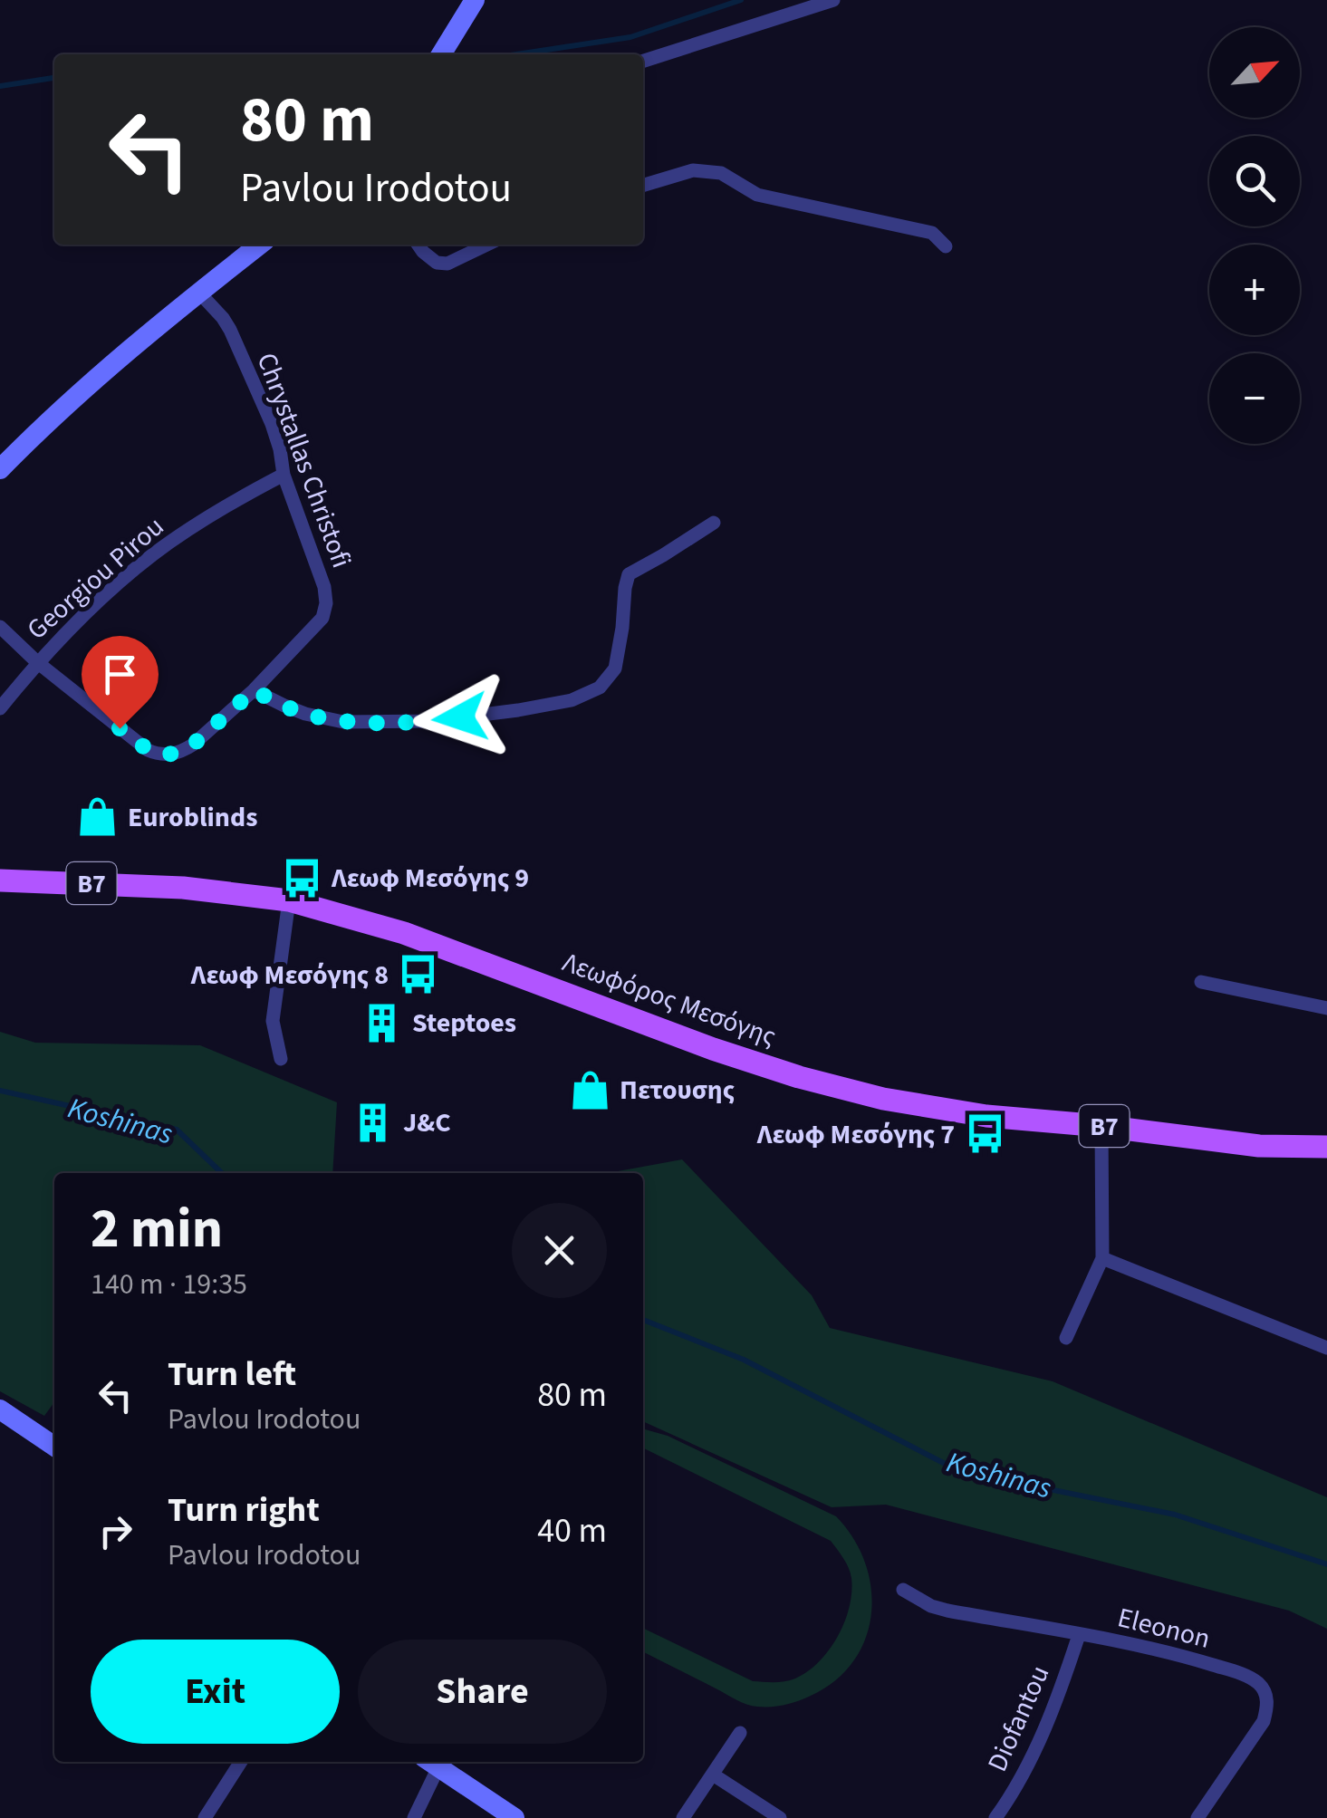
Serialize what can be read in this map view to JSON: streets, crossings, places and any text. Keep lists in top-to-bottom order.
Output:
{
  "streets": {
    "main road": ["B7", "Λεωφόρος Μεσόγης"],
    "street": [
      "Chrystallas Christofi",
      "Georgiou Pirou",
      "Eleonon",
      "Diofantou"
    ]
  },
  "crossings": [
    ["Chrystallas Christofi", "Georgiou Pirou"],
    ["Eleonon", "Diofantou"]
  ],
  "water": ["Koshinas"],
  "places": {
    "shop": ["Euroblinds", "Πετουσης"],
    "bus stop": ["Λεωφ Μεσόγης 9", "Λεωφ Μεσόγης 8", "Λεωφ Μεσόγης 7"],
    "building": ["Steptoes", "J&C"]
  },
  "north": "top right",
  "page": {
    "map_buttons": ["+", "−"],
    "turn": ["80 m", "Pavlou Irodotou"],
    "heading": ["2 min", "140 m · 19:35"],
    "list": [
      {
        "name": "Turn left",
        "note": "Pavlou Irodotou",
        "value": "80 m"
      },
      {
        "name": "Turn right",
        "note": "Pavlou Irodotou",
        "value": "40 m"
      }
    ],
    "buttons": ["Exit", "Share"]
  }
}
